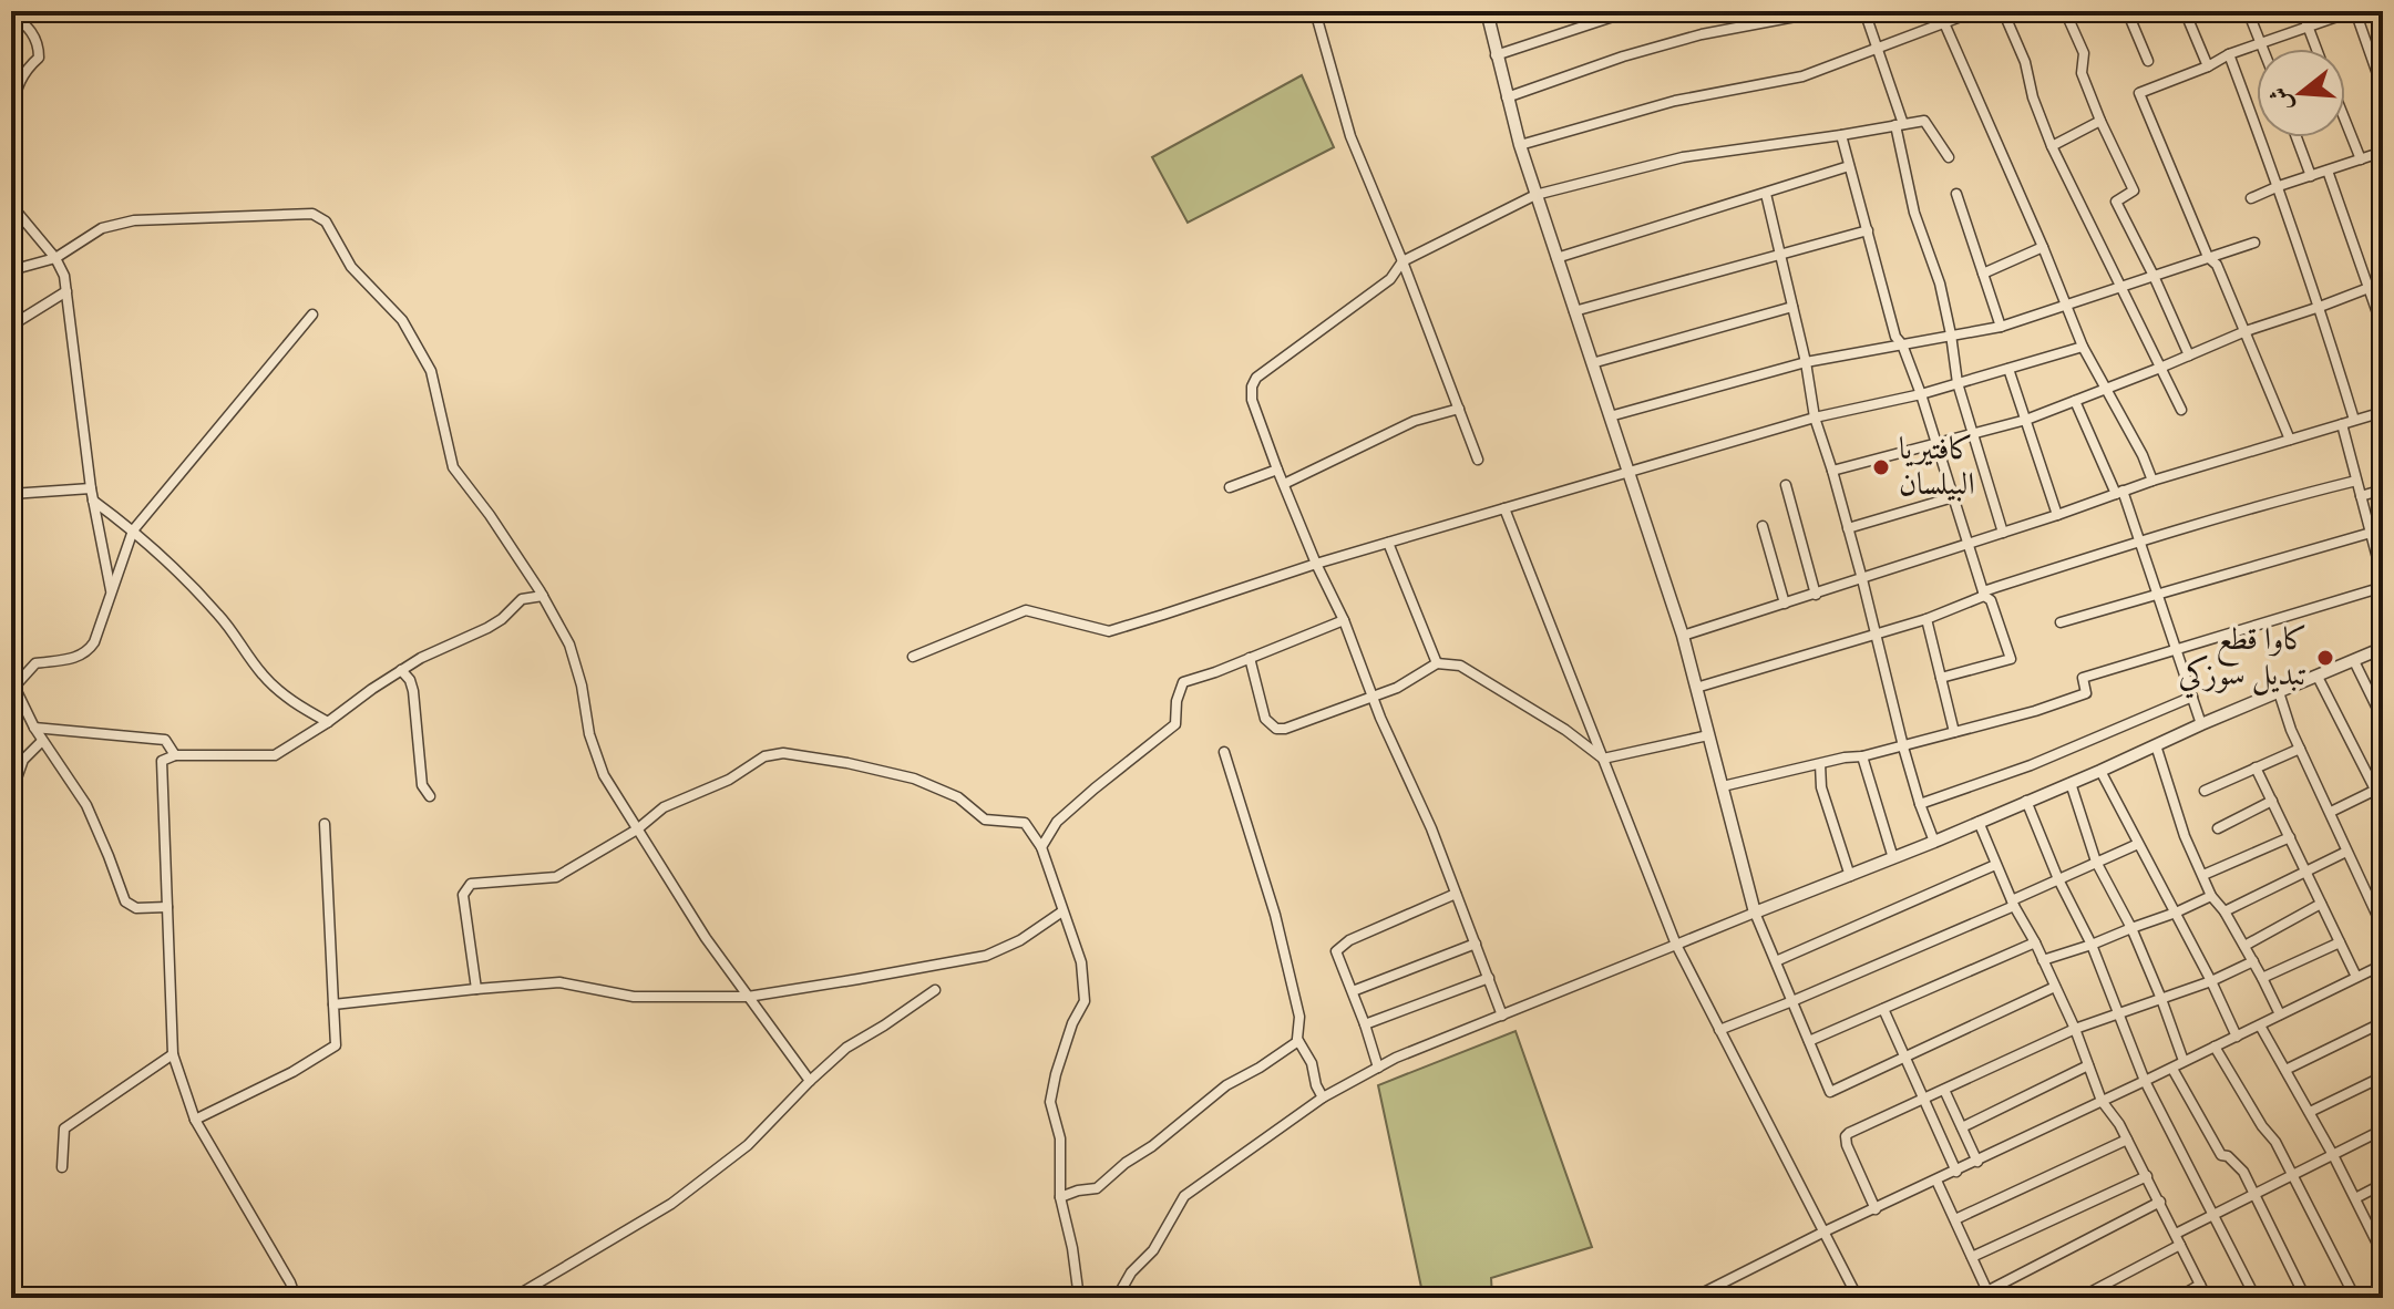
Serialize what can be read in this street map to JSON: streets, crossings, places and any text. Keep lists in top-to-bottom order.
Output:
{
  "places": ["كافتيريا البيلسان", "كاوا قطع تبديل سوزكي"],
  "north": "left"
}
